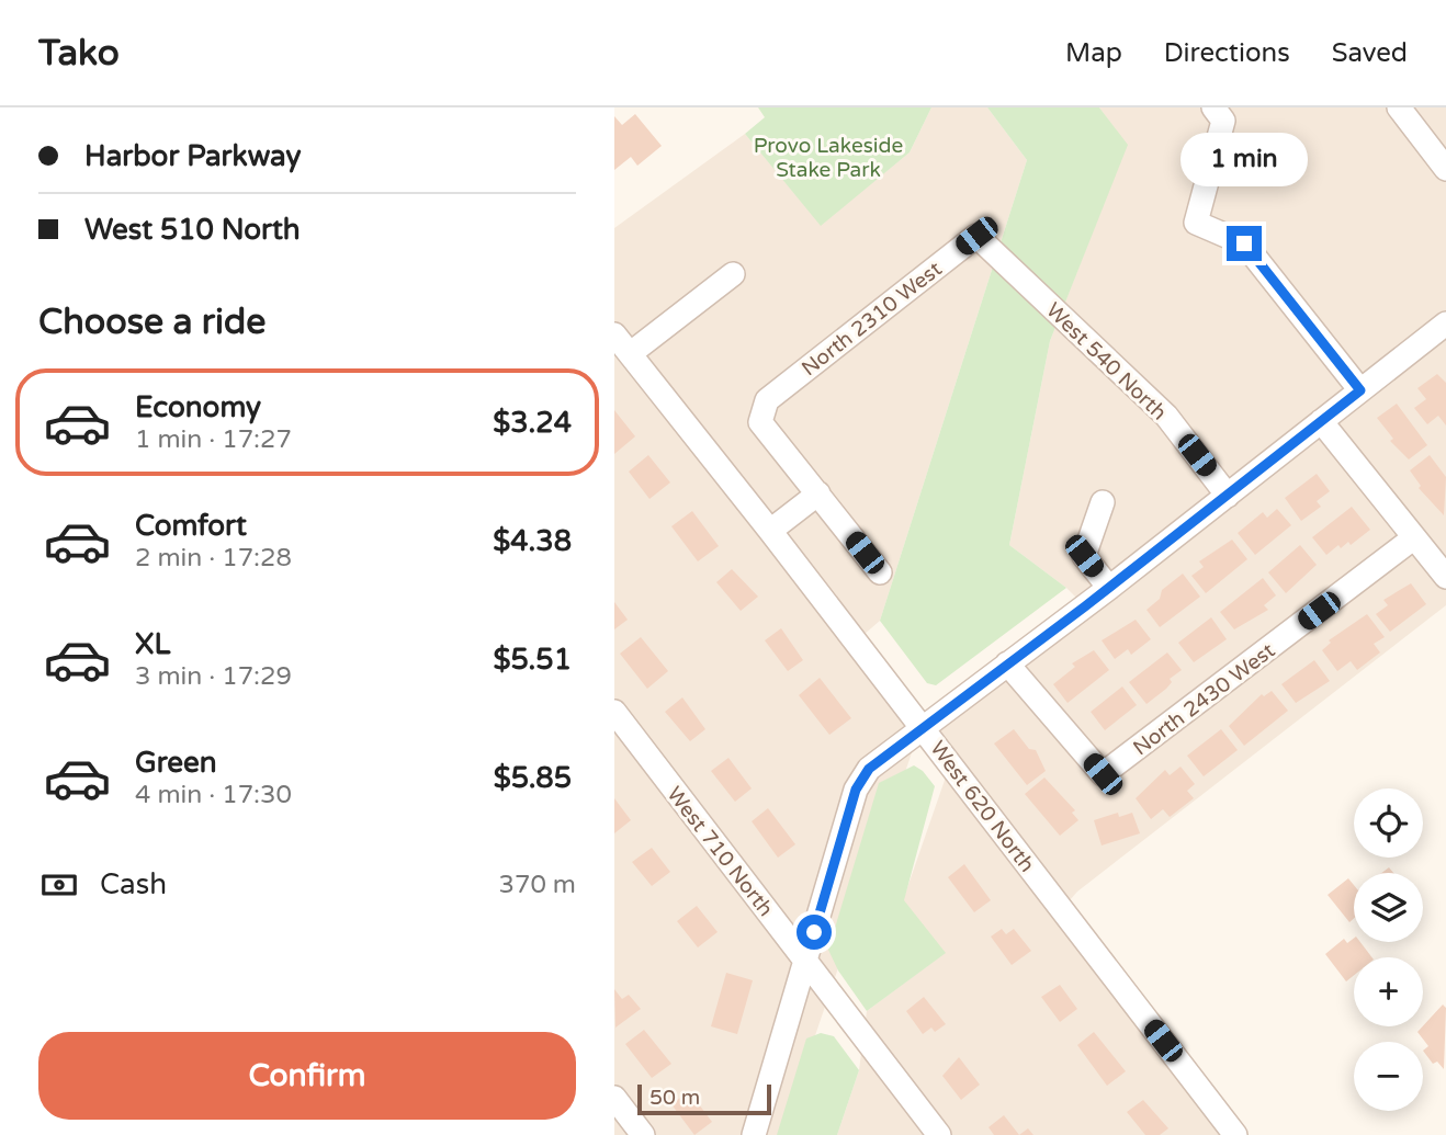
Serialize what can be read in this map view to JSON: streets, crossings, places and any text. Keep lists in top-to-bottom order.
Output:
{
  "streets": {
    "street": [
      "North 2310 West",
      "West 540 North",
      "North 2430 West",
      "West 620 North",
      "West 710 North"
    ]
  },
  "crossings": [
    ["North 2310 West", "West 540 North"]
  ],
  "parks": ["Provo Lakeside Stake Park"],
  "scale_bar": "50 m",
  "page": {
    "header": "Tako",
    "nav": ["Map", "Directions", "Saved"],
    "banner": ["Harbor Parkway", "West 510 North"],
    "bubble": "1 min",
    "heading": "Choose a ride",
    "list": [
      {
        "name": "Economy",
        "note": "1 min · 17:27",
        "value": "$3.24"
      },
      {
        "name": "Comfort",
        "note": "2 min · 17:28",
        "value": "$4.38"
      },
      {
        "name": "XL",
        "note": "3 min · 17:29",
        "value": "$5.51"
      },
      {
        "name": "Green",
        "note": "4 min · 17:30",
        "value": "$5.85"
      }
    ],
    "map_buttons": ["+", "−"],
    "pay": ["Cash", "370 m"],
    "buttons": "Confirm",
    "scale": "50 m"
  }
}
